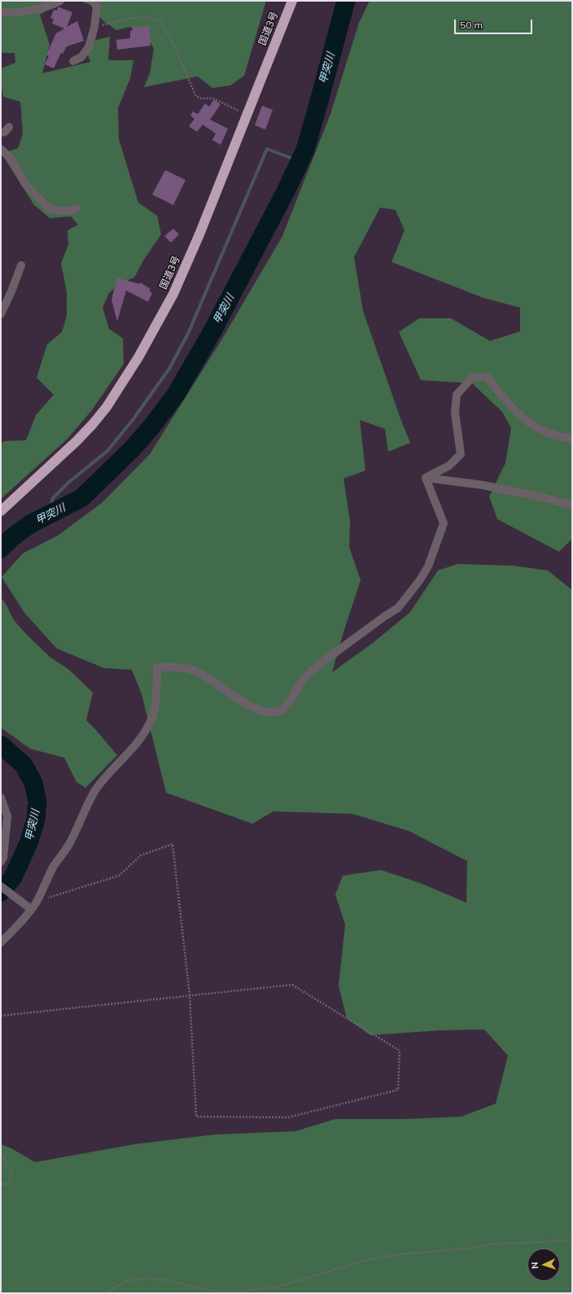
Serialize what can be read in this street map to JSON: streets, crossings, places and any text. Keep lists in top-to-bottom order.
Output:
{
  "streets": {
    "highway": ["国道3号"]
  },
  "water": ["甲突川"],
  "scale_bar": "50 m",
  "north": "left"
}
